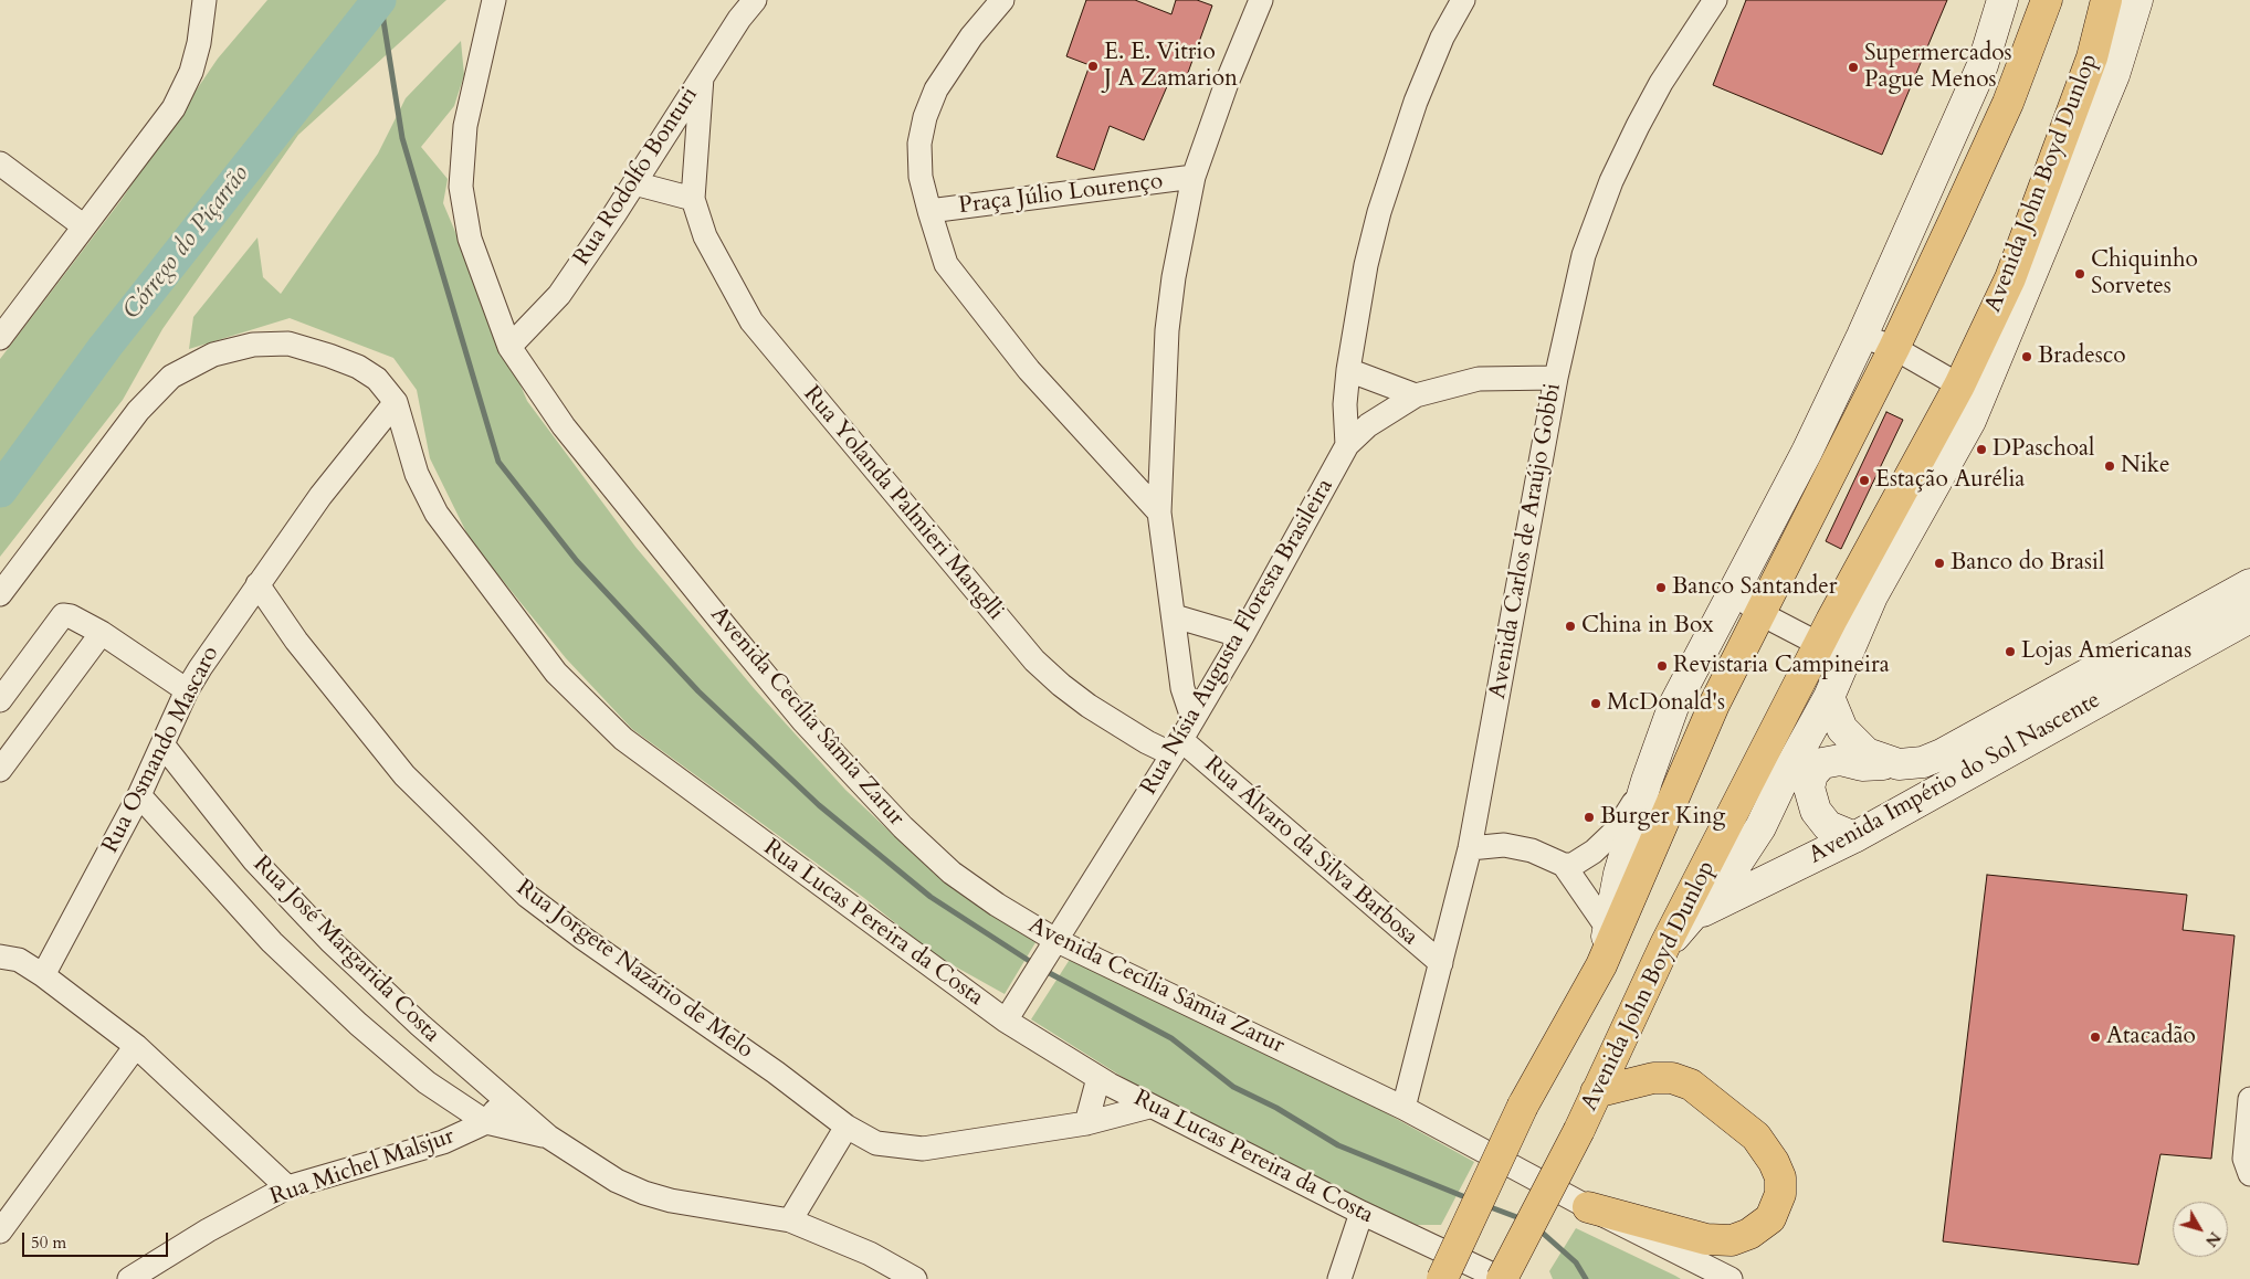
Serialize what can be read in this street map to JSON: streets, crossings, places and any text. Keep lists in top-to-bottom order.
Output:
{
  "streets": {
    "main road": ["Avenida John Boyd Dunlop", "Avenida Império do Sol Nascente"],
    "street": [
      "Rua Rodolfo Bonturi",
      "Praça Júlio Lourenço",
      "Rua Yolanda Palmieri Manglli",
      "Avenida Carlos de Araújo Gobbi",
      "Rua Nísia Augusta Floresta Brasileira",
      "Avenida Cecília Sâmia Zarur",
      "Rua Osmando Mascaro",
      "Rua Álvaro da Silva Barbosa",
      "Rua Lucas Pereira da Costa",
      "Rua José Margarida Costa",
      "Rua Jorgete Nazário de Melo",
      "Rua Michel Malsjur"
    ]
  },
  "crossings": [
    ["Rua Rodolfo Bonturi", "Rua Yolanda Palmieri Manglli"],
    ["Rua Rodolfo Bonturi", "Avenida Cecília Sâmia Zarur"],
    ["Avenida John Boyd Dunlop", "Avenida Império do Sol Nascente"],
    ["Avenida John Boyd Dunlop", "Rua Lucas Pereira da Costa"],
    ["Rua Yolanda Palmieri Manglli", "Rua Nísia Augusta Floresta Brasileira"],
    ["Rua Yolanda Palmieri Manglli", "Rua Álvaro da Silva Barbosa"],
    ["Avenida Carlos de Araújo Gobbi", "Rua Nísia Augusta Floresta Brasileira"],
    ["Avenida Carlos de Araújo Gobbi", "Avenida Cecília Sâmia Zarur"],
    ["Avenida Carlos de Araújo Gobbi", "Rua Álvaro da Silva Barbosa"],
    ["Rua Nísia Augusta Floresta Brasileira", "Avenida Cecília Sâmia Zarur"],
    ["Rua Nísia Augusta Floresta Brasileira", "Rua Álvaro da Silva Barbosa"],
    ["Rua Nísia Augusta Floresta Brasileira", "Rua Lucas Pereira da Costa"],
    ["Rua Osmando Mascaro", "Rua Lucas Pereira da Costa"],
    ["Rua Osmando Mascaro", "Rua José Margarida Costa"],
    ["Rua Osmando Mascaro", "Rua Jorgete Nazário de Melo"],
    ["Rua Lucas Pereira da Costa", "Rua Jorgete Nazário de Melo"],
    ["Rua José Margarida Costa", "Rua Michel Malsjur"]
  ],
  "water": ["Córrego do Piçarrão"],
  "places": [
    "E. E. Vitrio J A Zamarion",
    "Supermercados Pague Menos",
    "Chiquinho Sorvetes",
    "Bradesco",
    "DPaschoal",
    "Nike",
    "Estação Aurélia",
    "Banco do Brasil",
    "Banco Santander",
    "China in Box",
    "Lojas Americanas",
    "Revistaria Campineira",
    "McDonald's",
    "Burger King",
    "Atacadão"
  ],
  "scale_bar": "50 m",
  "north": "bottom right"
}
